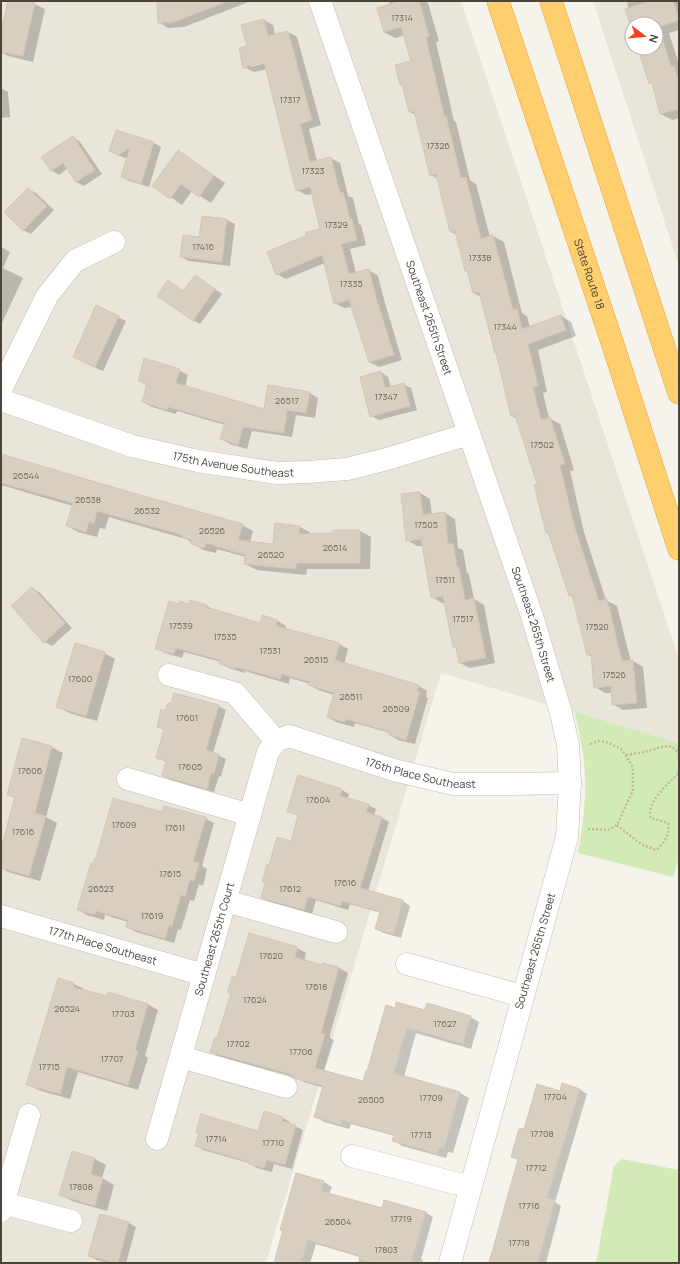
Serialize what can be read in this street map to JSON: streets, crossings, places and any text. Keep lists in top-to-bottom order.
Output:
{
  "streets": {
    "highway": ["State Route 18"],
    "street": [
      "Southeast 265th Street",
      "175th Avenue Southeast",
      "176th Place Southeast",
      "Southeast 265th Court",
      "177th Place Southeast"
    ]
  },
  "crossings": [
    ["Southeast 265th Street", "175th Avenue Southeast"],
    ["Southeast 265th Street", "176th Place Southeast"],
    ["176th Place Southeast", "Southeast 265th Court"],
    ["Southeast 265th Court", "177th Place Southeast"]
  ],
  "house_numbers": [
    "17314",
    "17317",
    "17326",
    "17323",
    "17329",
    "17416",
    "17338",
    "17335",
    "17344",
    "17347",
    "26517",
    "17502",
    "26544",
    "26538",
    "26532",
    "17505",
    "26526",
    "26514",
    "26520",
    "17511",
    "17517",
    "17539",
    "17520",
    "17535",
    "17531",
    "26515",
    "17526",
    "17600",
    "26511",
    "26509",
    "17601",
    "17605",
    "17606",
    "17604",
    "17609",
    "17611",
    "17616",
    "17615",
    "17616",
    "26523",
    "17612",
    "17619",
    "17620",
    "17618",
    "17624",
    "26524",
    "17703",
    "17627",
    "17702",
    "17706",
    "17707",
    "17715",
    "17704",
    "17709",
    "26505",
    "17708",
    "17713",
    "17714",
    "17710",
    "17712",
    "17808",
    "17716",
    "17719",
    "26504",
    "17718",
    "17803"
  ],
  "north": "right"
}
